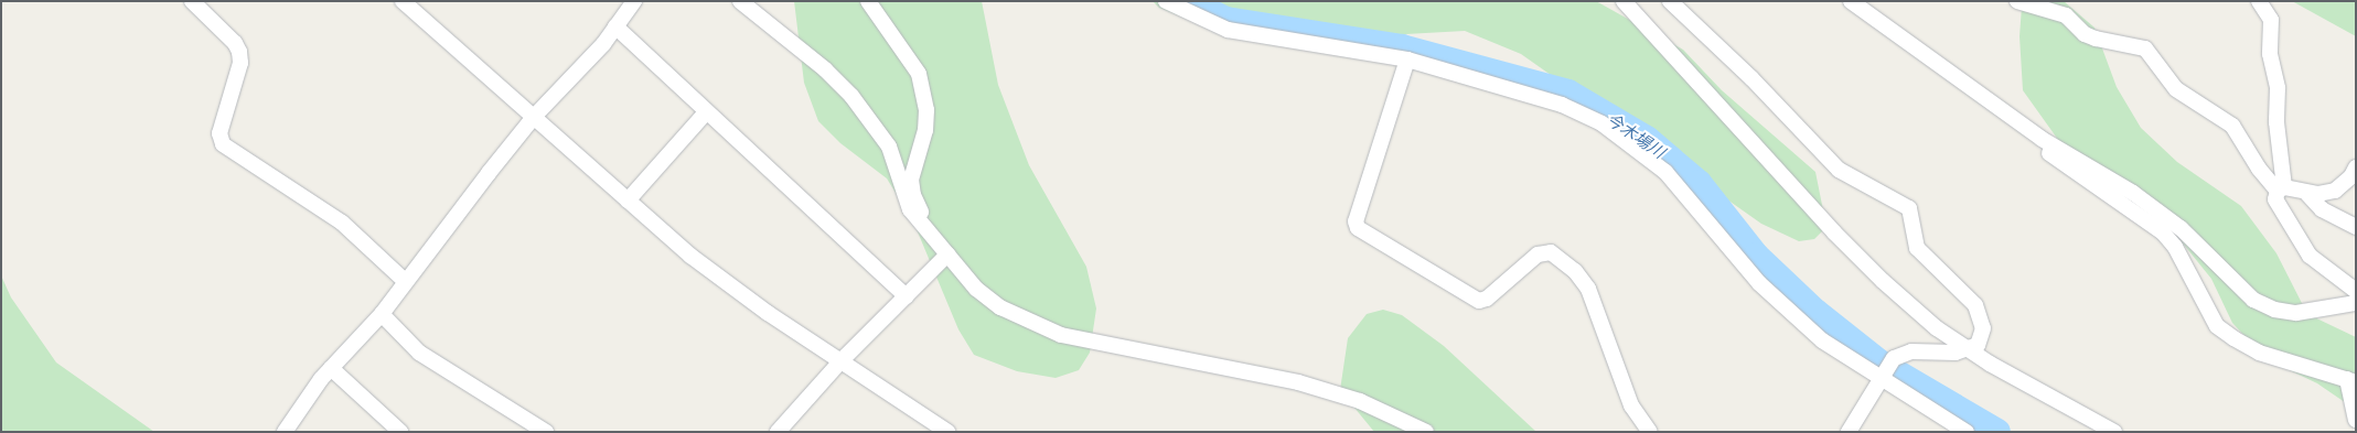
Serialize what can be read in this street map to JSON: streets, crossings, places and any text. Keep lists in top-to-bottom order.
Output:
{
  "water": ["今木場川"]
}
